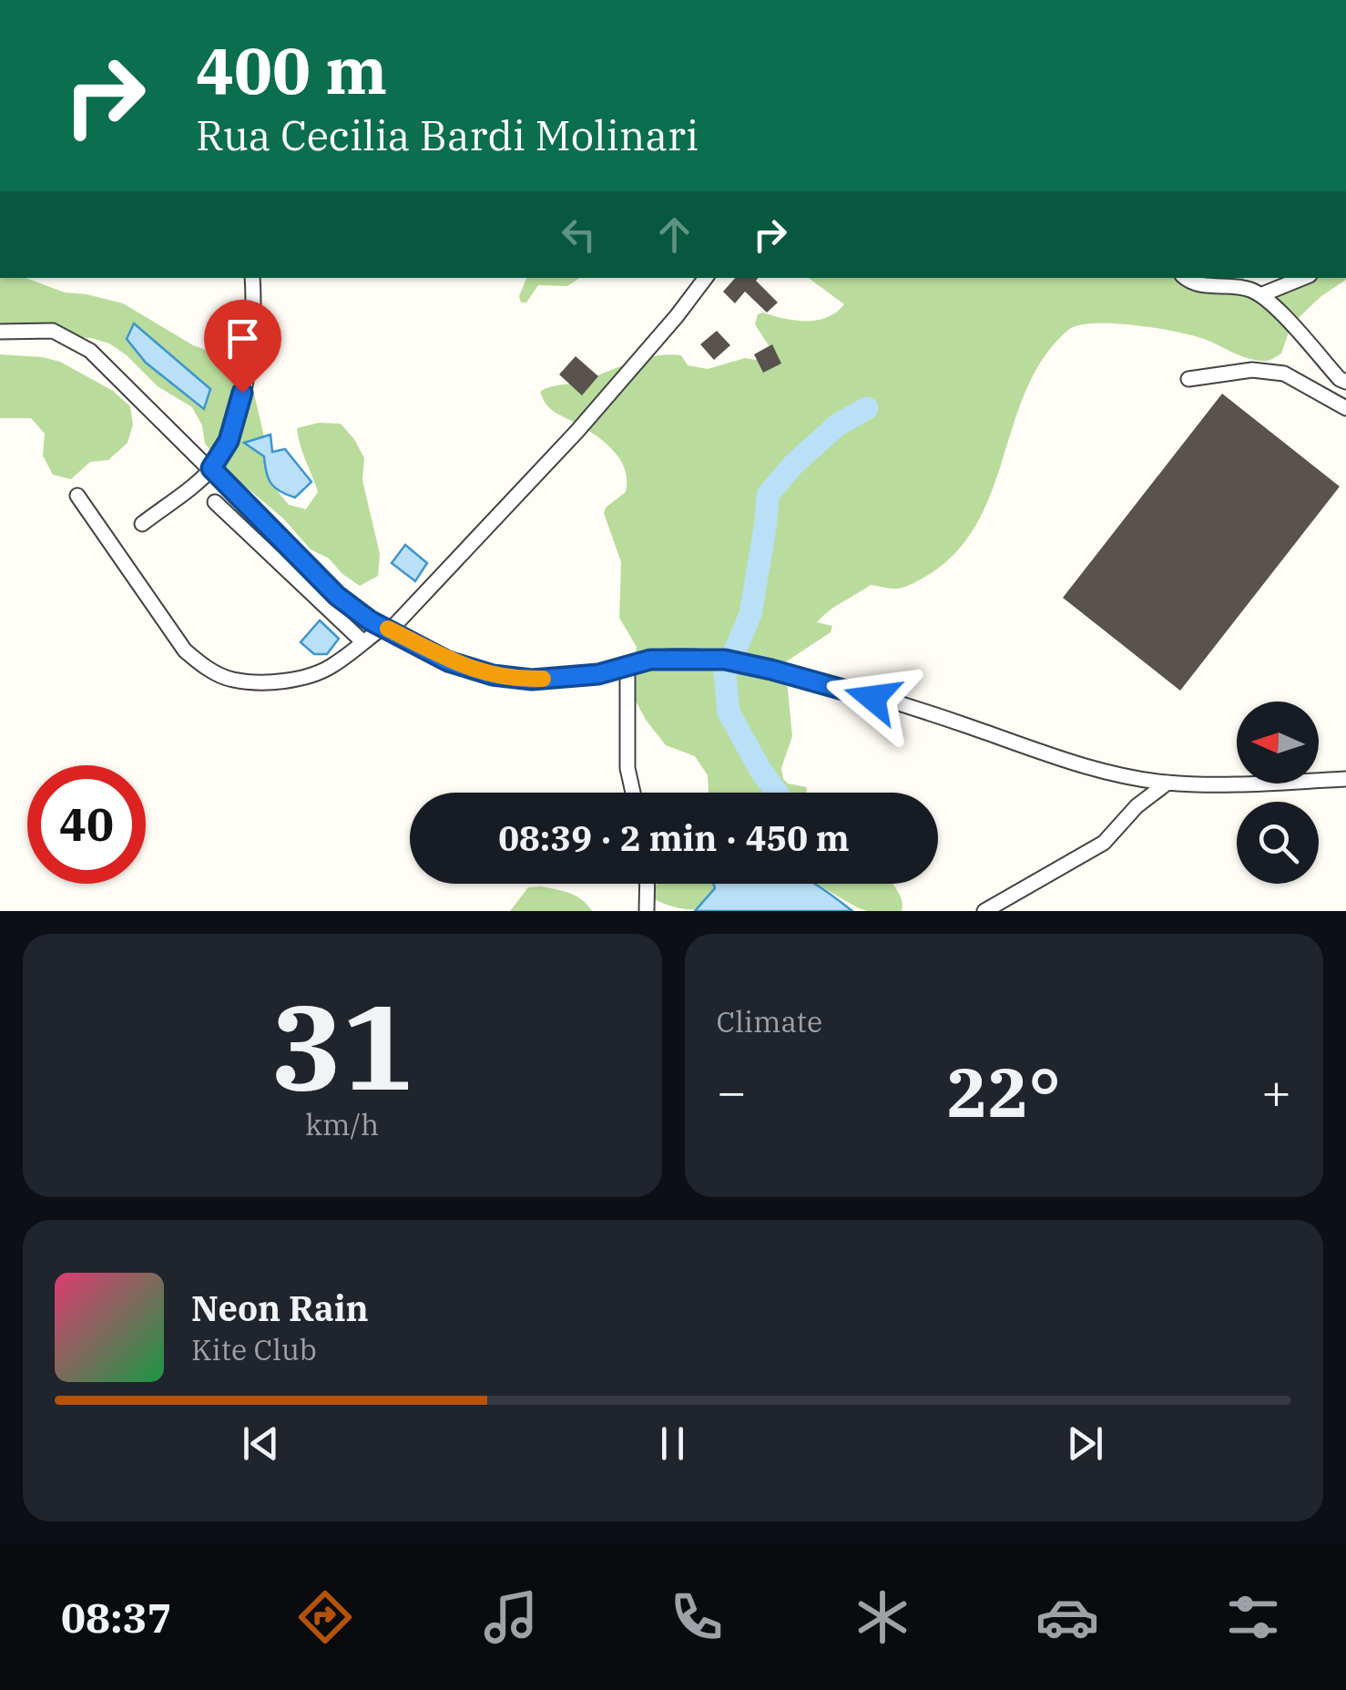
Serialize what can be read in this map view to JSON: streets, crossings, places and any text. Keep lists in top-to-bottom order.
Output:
{
  "north": "left",
  "page": {
    "turn": ["400 m", "Rua Cecilia Bardi Molinari"],
    "limit": "40",
    "trip": "08:39 · 2 min · 450 m",
    "tile": [
      ["31", "km/h"],
      "Climate"
    ],
    "heat": ["−", "22°", "+"],
    "song": ["Neon Rain", "Kite Club"],
    "tabs": "08:37"
  }
}
